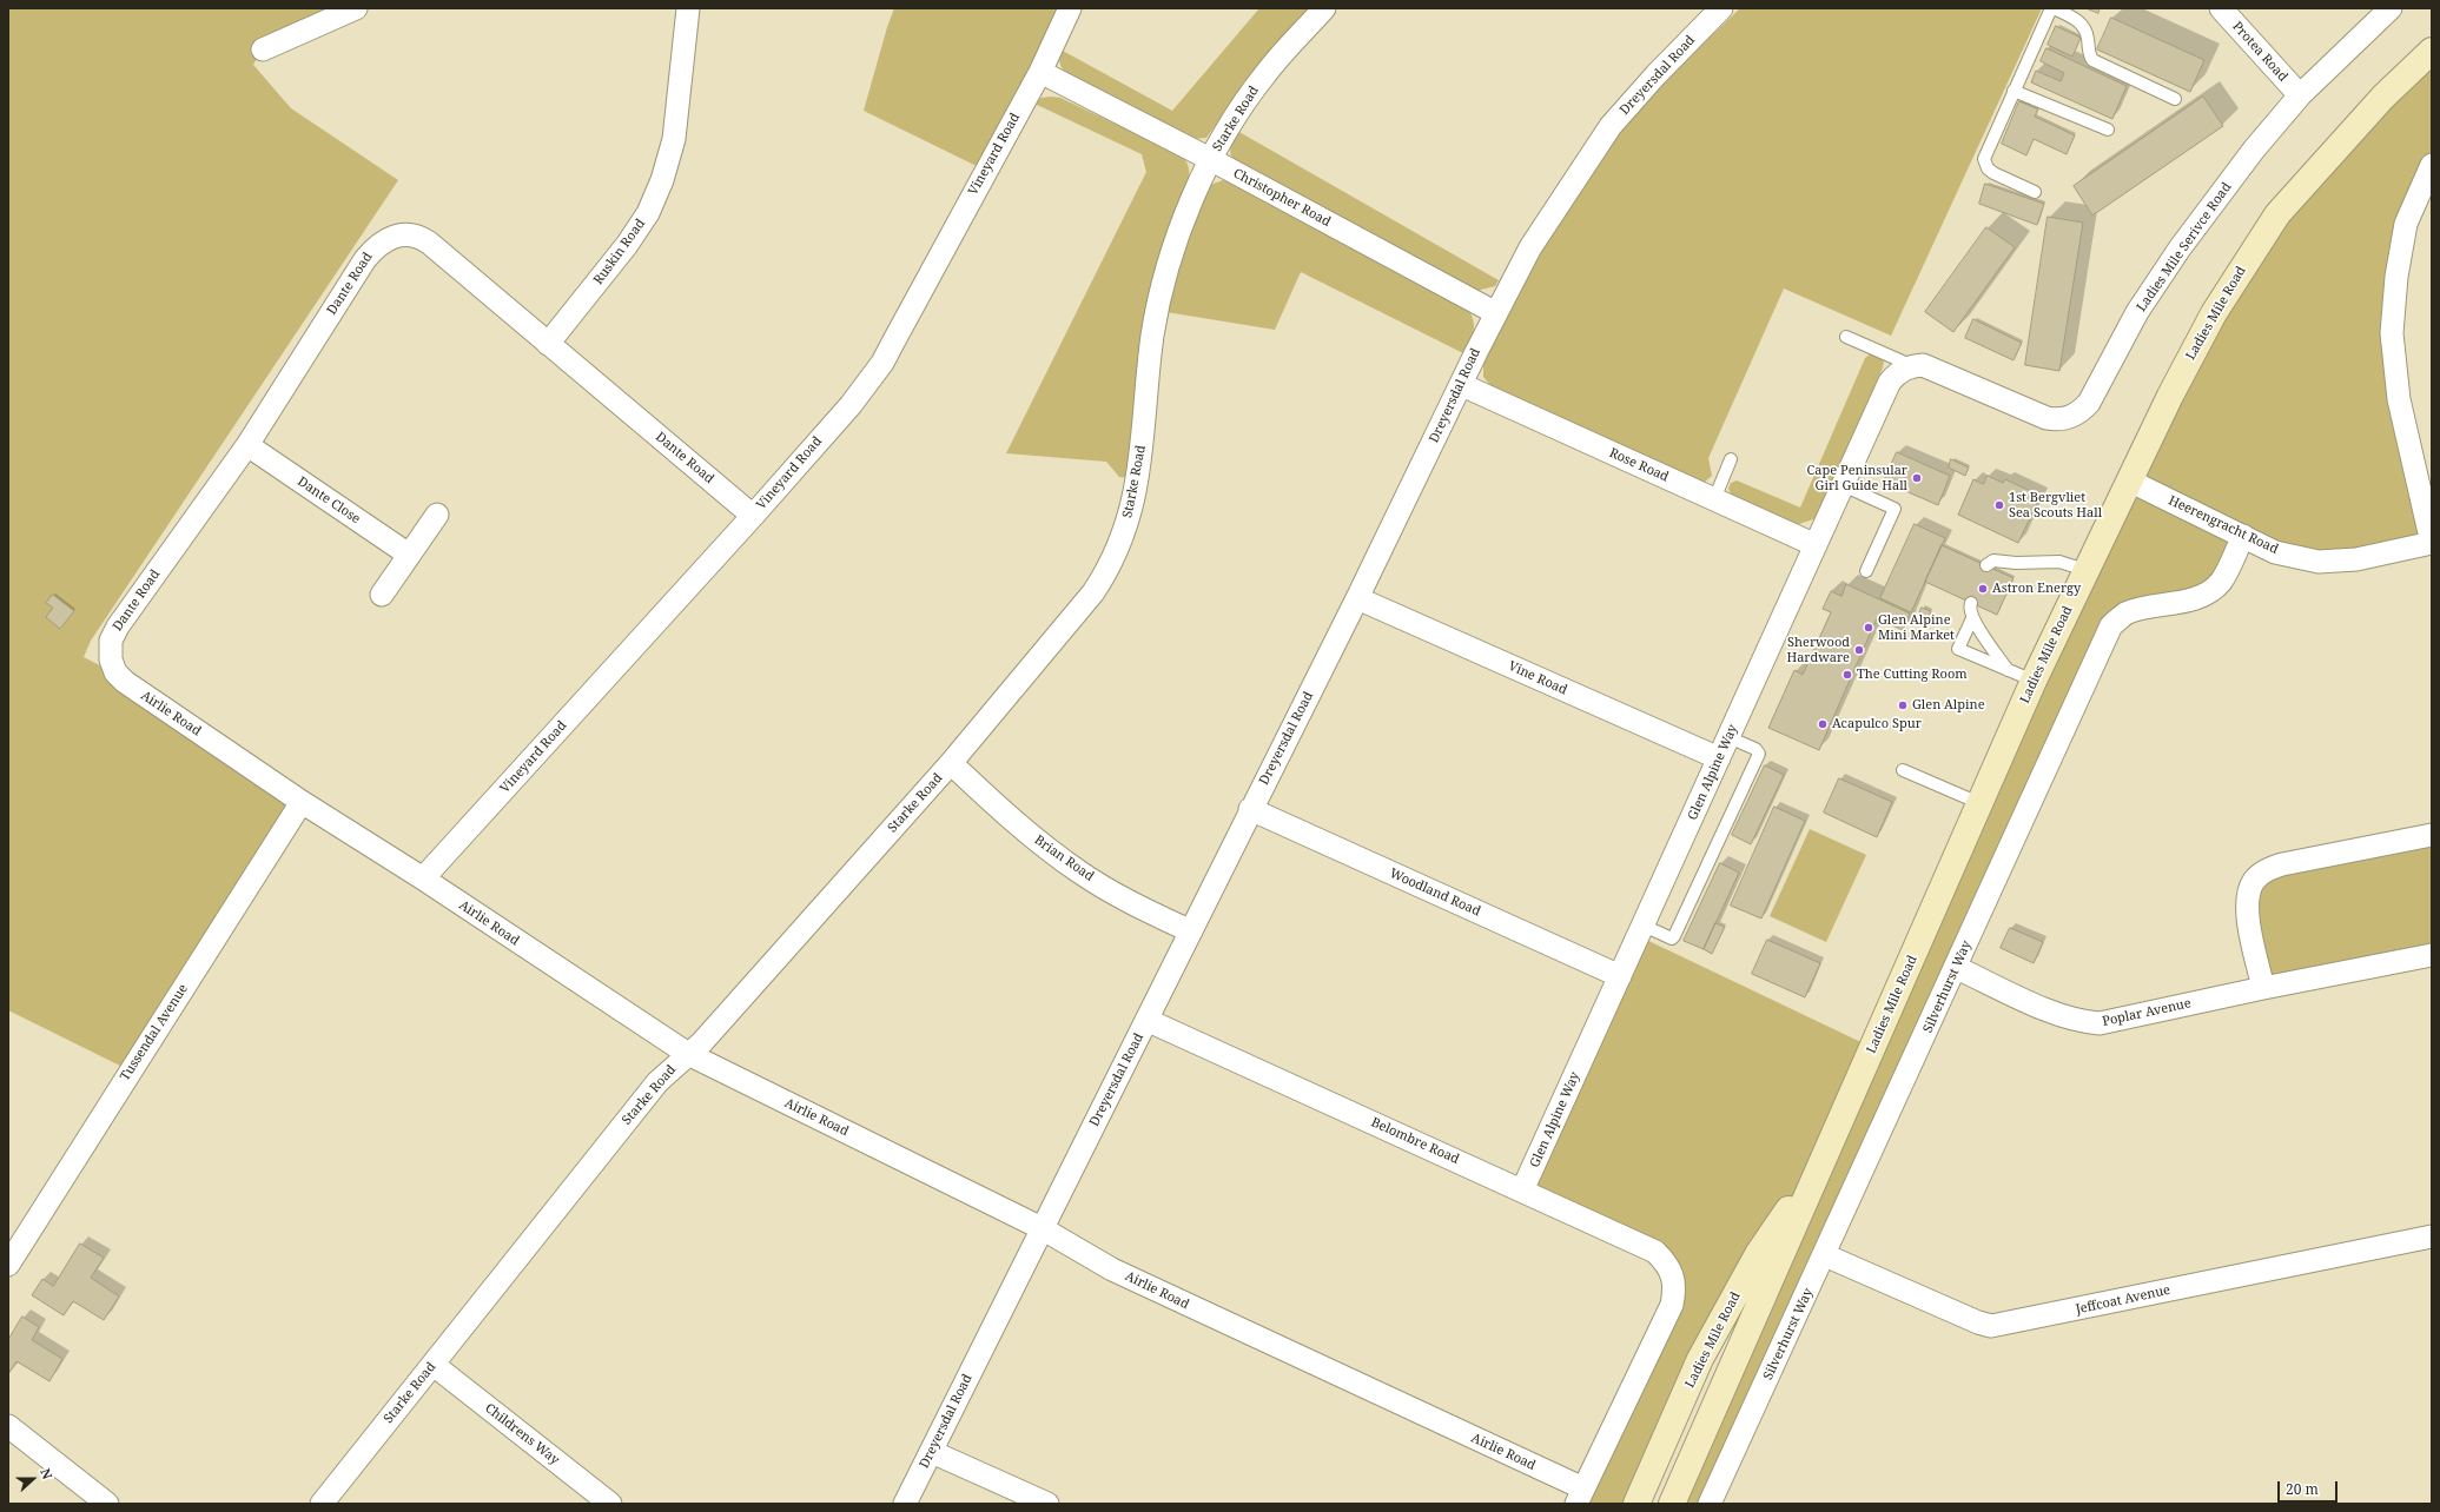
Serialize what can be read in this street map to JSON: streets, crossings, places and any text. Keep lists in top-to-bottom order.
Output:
{
  "streets": {
    "main road": ["Ladies Mile Road"],
    "street": [
      "Protea Road",
      "Dreyersdal Road",
      "Starke Road",
      "Vineyard Road",
      "Christopher Road",
      "Ladies Mile Serivce Road",
      "Ruskin Road",
      "Dante Road",
      "Rose Road",
      "Dante Close",
      "Heerengracht Road",
      "Vine Road",
      "Airlie Road",
      "Glen Alpine Way",
      "Brian Road",
      "Woodland Road",
      "Silverhurst Way",
      "Poplar Avenue",
      "Tussendal Avenue",
      "Belombre Road",
      "Jeffcoat Avenue",
      "Childrens Way"
    ]
  },
  "crossings": [
    ["Protea Road", "Ladies Mile Serivce Road"],
    ["Dreyersdal Road", "Christopher Road"],
    ["Dreyersdal Road", "Rose Road"],
    ["Dreyersdal Road", "Vine Road"],
    ["Dreyersdal Road", "Airlie Road"],
    ["Dreyersdal Road", "Brian Road"],
    ["Dreyersdal Road", "Woodland Road"],
    ["Dreyersdal Road", "Belombre Road"],
    ["Starke Road", "Christopher Road"],
    ["Starke Road", "Airlie Road"],
    ["Starke Road", "Brian Road"],
    ["Starke Road", "Childrens Way"],
    ["Vineyard Road", "Christopher Road"],
    ["Vineyard Road", "Dante Road"],
    ["Vineyard Road", "Airlie Road"],
    ["Ladies Mile Serivce Road", "Glen Alpine Way"],
    ["Ruskin Road", "Dante Road"],
    ["Dante Road", "Dante Close"],
    ["Dante Road", "Airlie Road"],
    ["Ladies Mile Road", "Heerengracht Road"],
    ["Rose Road", "Glen Alpine Way"],
    ["Heerengracht Road", "Silverhurst Way"],
    ["Vine Road", "Glen Alpine Way"],
    ["Airlie Road", "Tussendal Avenue"],
    ["Airlie Road", "Belombre Road"],
    ["Glen Alpine Way", "Woodland Road"],
    ["Glen Alpine Way", "Belombre Road"],
    ["Silverhurst Way", "Poplar Avenue"],
    ["Silverhurst Way", "Jeffcoat Avenue"]
  ],
  "places": [
    "Cape Peninsular Girl Guide Hall",
    "1st Bergvliet Sea Scouts Hall",
    "Astron Energy",
    "Glen Alpine Mini Market",
    "Sherwood Hardware",
    "The Cutting Room",
    "Glen Alpine",
    "Acapulco Spur"
  ],
  "scale_bar": "20 m",
  "north": "right"
}
